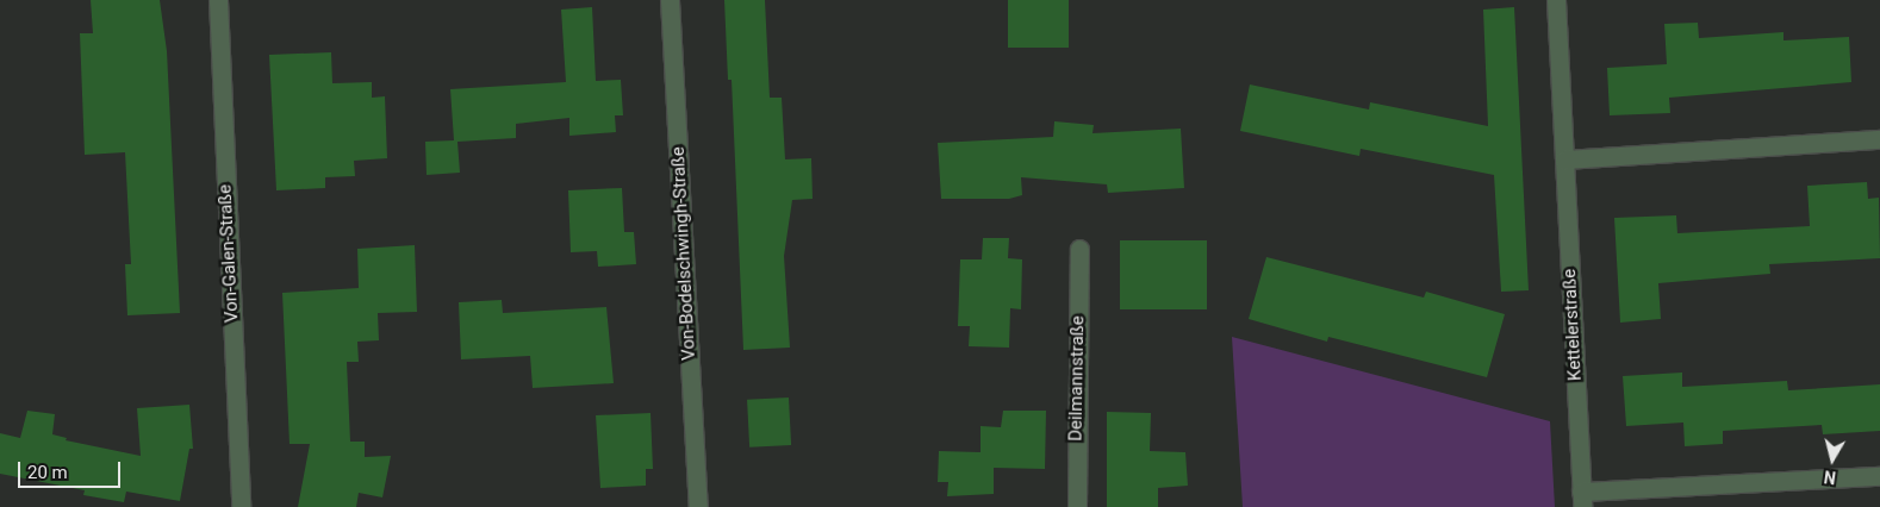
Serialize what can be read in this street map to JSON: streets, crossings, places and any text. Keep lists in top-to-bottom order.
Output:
{
  "streets": {
    "street": [
      "Von-Galen-Straße",
      "Von-Bodelschwingh-Straße",
      "Kettelerstraße",
      "Deilmannstraße"
    ]
  },
  "scale_bar": "20 m",
  "north": "bottom"
}
